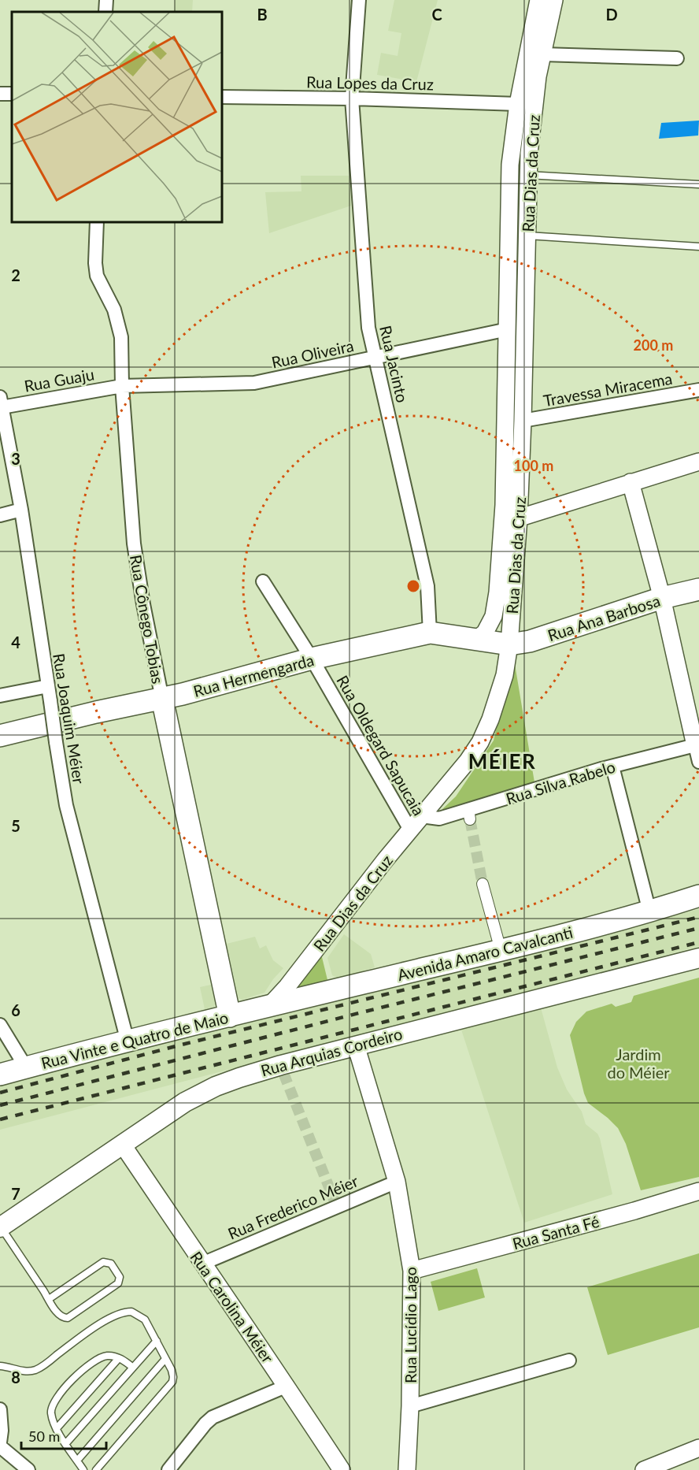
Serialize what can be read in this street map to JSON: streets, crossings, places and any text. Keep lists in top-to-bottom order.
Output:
{
  "streets": {
    "main road": [
      "Rua Ana Barbosa",
      "Rua Cônego Tobias",
      "Rua Hermengarda",
      "Avenida Amaro Cavalcanti",
      "Rua Vinte e Quatro de Maio",
      "Rua Arquias Cordeiro"
    ],
    "street": [
      "Rua Lopes da Cruz",
      "Rua Dias da Cruz",
      "Rua Oliveira",
      "Rua Jacinto",
      "Rua Guaju",
      "Travessa Miracema",
      "Rua Joaquim Méier",
      "Rua Oldegard Sapucaia",
      "Rua Silva Rabelo",
      "Rua Frederico Méier",
      "Rua Santa Fé",
      "Rua Carolina Méier",
      "Rua Lucídio Lago"
    ]
  },
  "crossings": [
    ["Rua Lopes da Cruz", "Rua Dias da Cruz"],
    ["Rua Lopes da Cruz", "Rua Jacinto"],
    ["Rua Dias da Cruz", "Rua Oliveira"],
    ["Rua Dias da Cruz", "Travessa Miracema"],
    ["Rua Dias da Cruz", "Rua Ana Barbosa"],
    ["Rua Dias da Cruz", "Rua Hermengarda"],
    ["Rua Dias da Cruz", "Rua Oldegard Sapucaia"],
    ["Rua Dias da Cruz", "Rua Silva Rabelo"],
    ["Rua Dias da Cruz", "Avenida Amaro Cavalcanti"],
    ["Rua Dias da Cruz", "Rua Vinte e Quatro de Maio"],
    ["Rua Oliveira", "Rua Jacinto"],
    ["Rua Oliveira", "Rua Guaju"],
    ["Rua Oliveira", "Rua Cônego Tobias"],
    ["Rua Jacinto", "Rua Hermengarda"],
    ["Rua Guaju", "Rua Cônego Tobias"],
    ["Rua Guaju", "Rua Joaquim Méier"],
    ["Rua Ana Barbosa", "Rua Hermengarda"],
    ["Rua Cônego Tobias", "Rua Hermengarda"],
    ["Rua Cônego Tobias", "Rua Vinte e Quatro de Maio"],
    ["Rua Hermengarda", "Rua Oldegard Sapucaia"],
    ["Rua Joaquim Méier", "Rua Vinte e Quatro de Maio"],
    ["Avenida Amaro Cavalcanti", "Rua Vinte e Quatro de Maio"],
    ["Rua Arquias Cordeiro", "Rua Carolina Méier"],
    ["Rua Arquias Cordeiro", "Rua Lucídio Lago"],
    ["Rua Frederico Méier", "Rua Carolina Méier"],
    ["Rua Frederico Méier", "Rua Lucídio Lago"],
    ["Rua Santa Fé", "Rua Lucídio Lago"]
  ],
  "districts": ["MÉIER"],
  "parks": ["Jardim do Méier"],
  "scale_bar": "50 m",
  "grid": {
    "columns": ["B", "C", "D"],
    "rows": [
      "2",
      "3",
      "4",
      "5",
      "6",
      "7",
      "8"
    ]
  },
  "rings": ["200 m", "100 m"]
}
